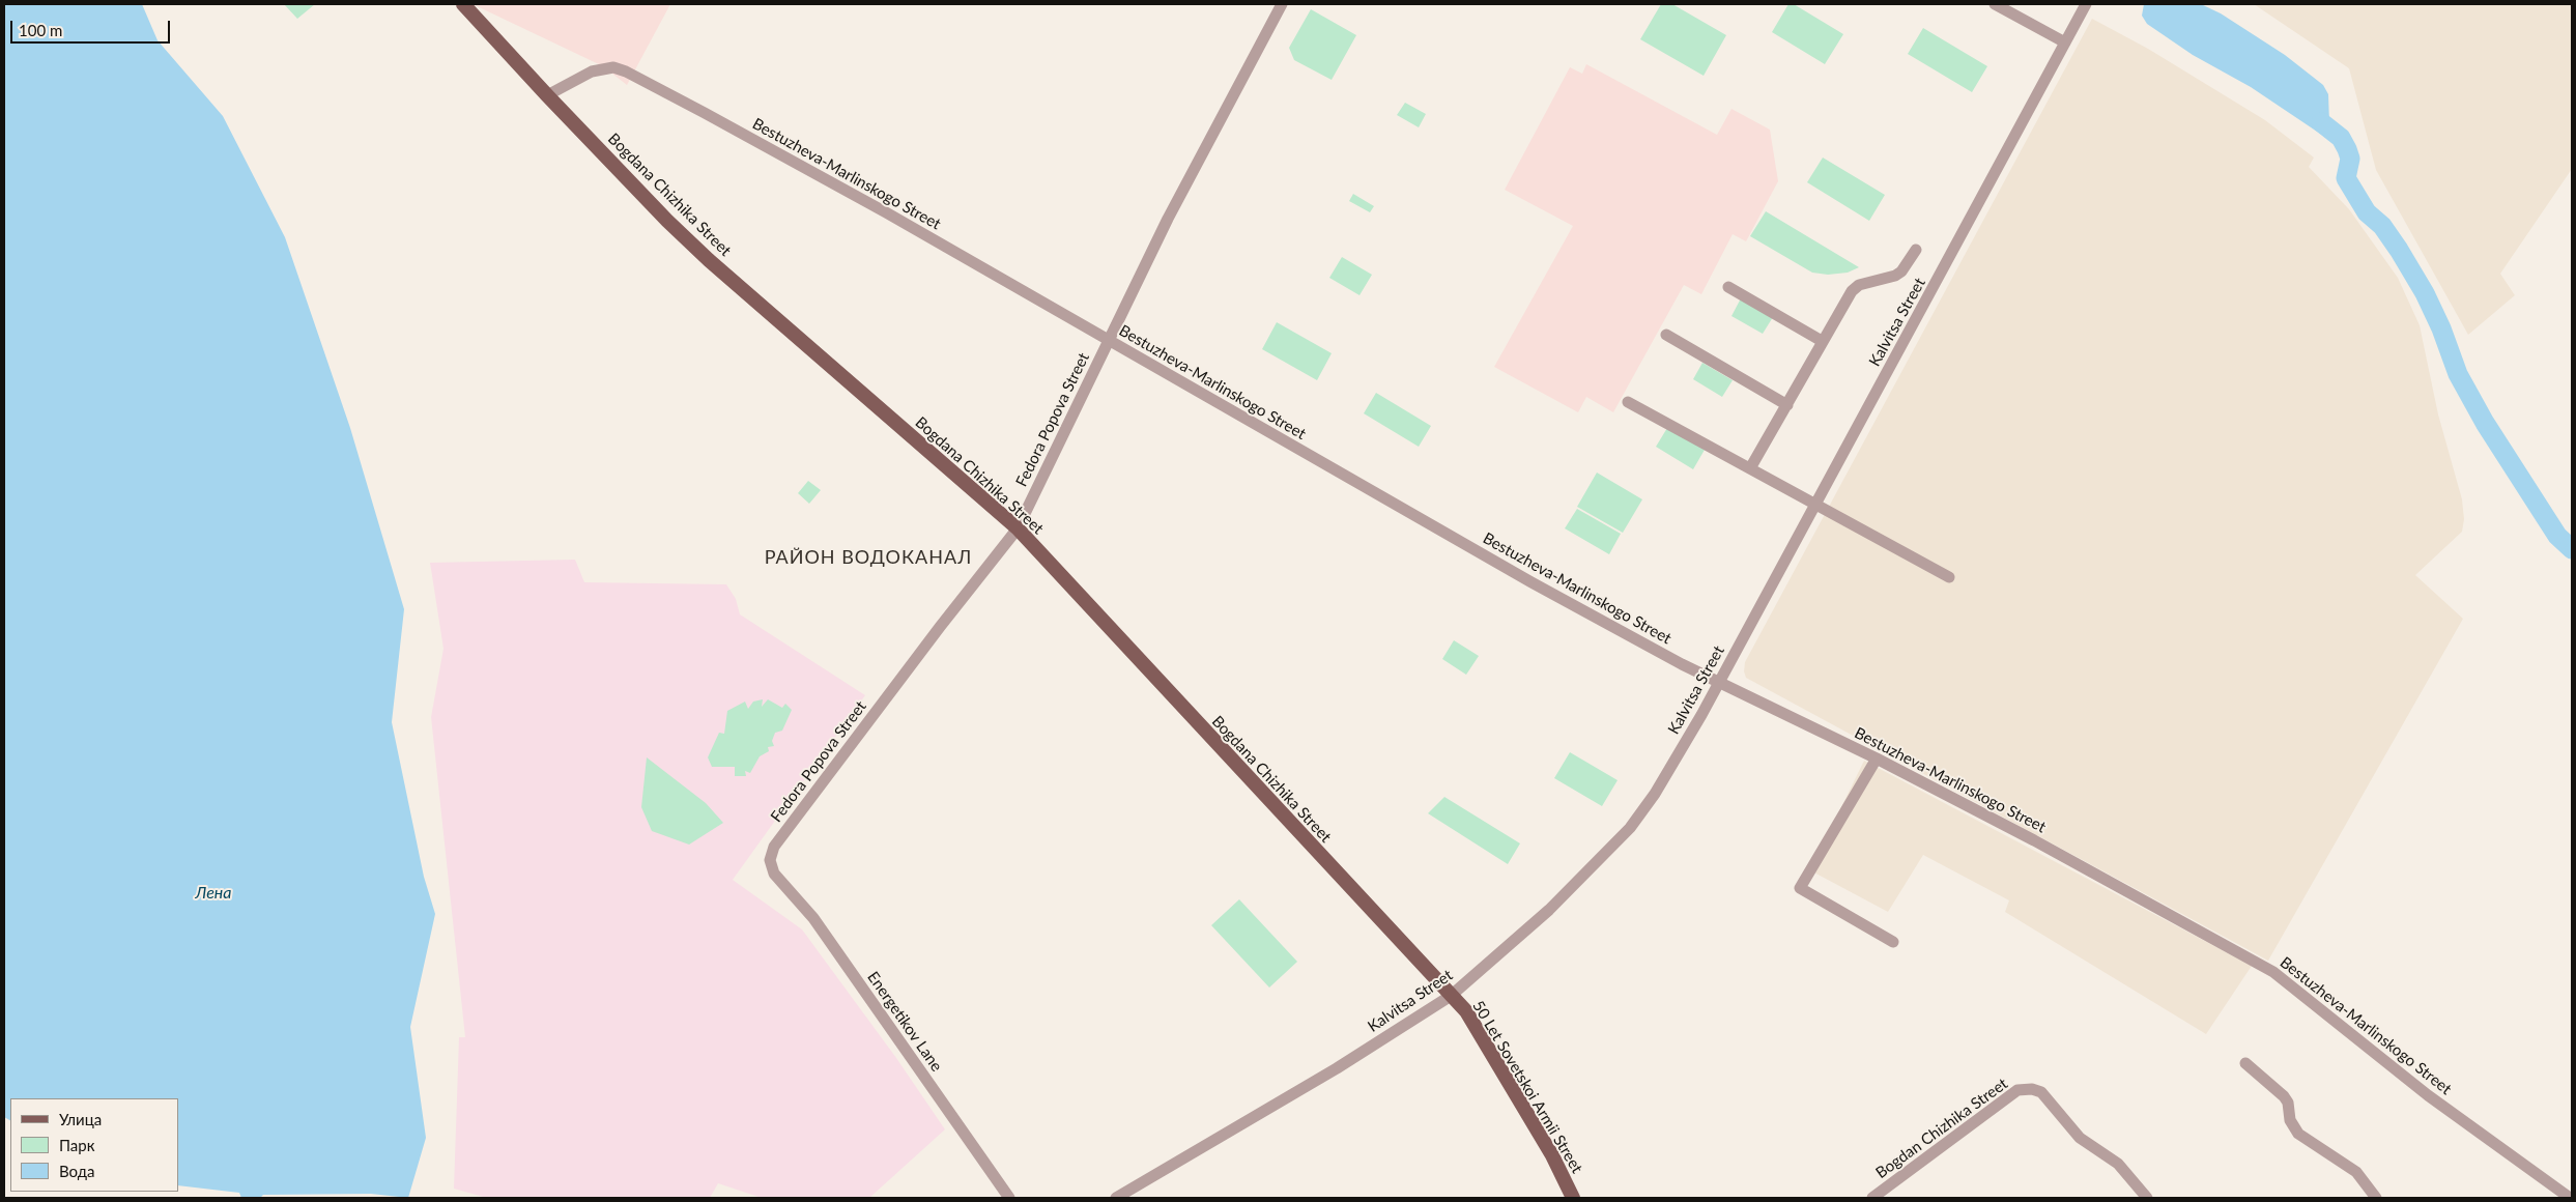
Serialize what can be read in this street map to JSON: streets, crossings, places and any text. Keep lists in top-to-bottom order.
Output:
{
  "streets": {
    "main road": ["Bogdana Chizhika Street", "50 Let Sovetskoi Armii Street"],
    "street": [
      "Bestuzheva-Marlinskogo Street",
      "Kalvitsa Street",
      "Fedora Popova Street",
      "Energetikov Lane",
      "Bogdan Chizhika Street"
    ]
  },
  "crossings": [
    ["Bestuzheva-Marlinskogo Street", "Bogdana Chizhika Street"],
    ["Bestuzheva-Marlinskogo Street", "Kalvitsa Street"],
    ["Bestuzheva-Marlinskogo Street", "Fedora Popova Street"],
    ["Bogdana Chizhika Street", "Kalvitsa Street"],
    ["Bogdana Chizhika Street", "Fedora Popova Street"],
    ["Bogdana Chizhika Street", "50 Let Sovetskoi Armii Street"],
    ["Kalvitsa Street", "50 Let Sovetskoi Armii Street"],
    ["Fedora Popova Street", "Energetikov Lane"]
  ],
  "districts": ["РАЙОН ВОДОКАНАЛ"],
  "water": ["Лена"],
  "legend": ["Улица", "Парк", "Вода"],
  "scale_bar": "100 m"
}
